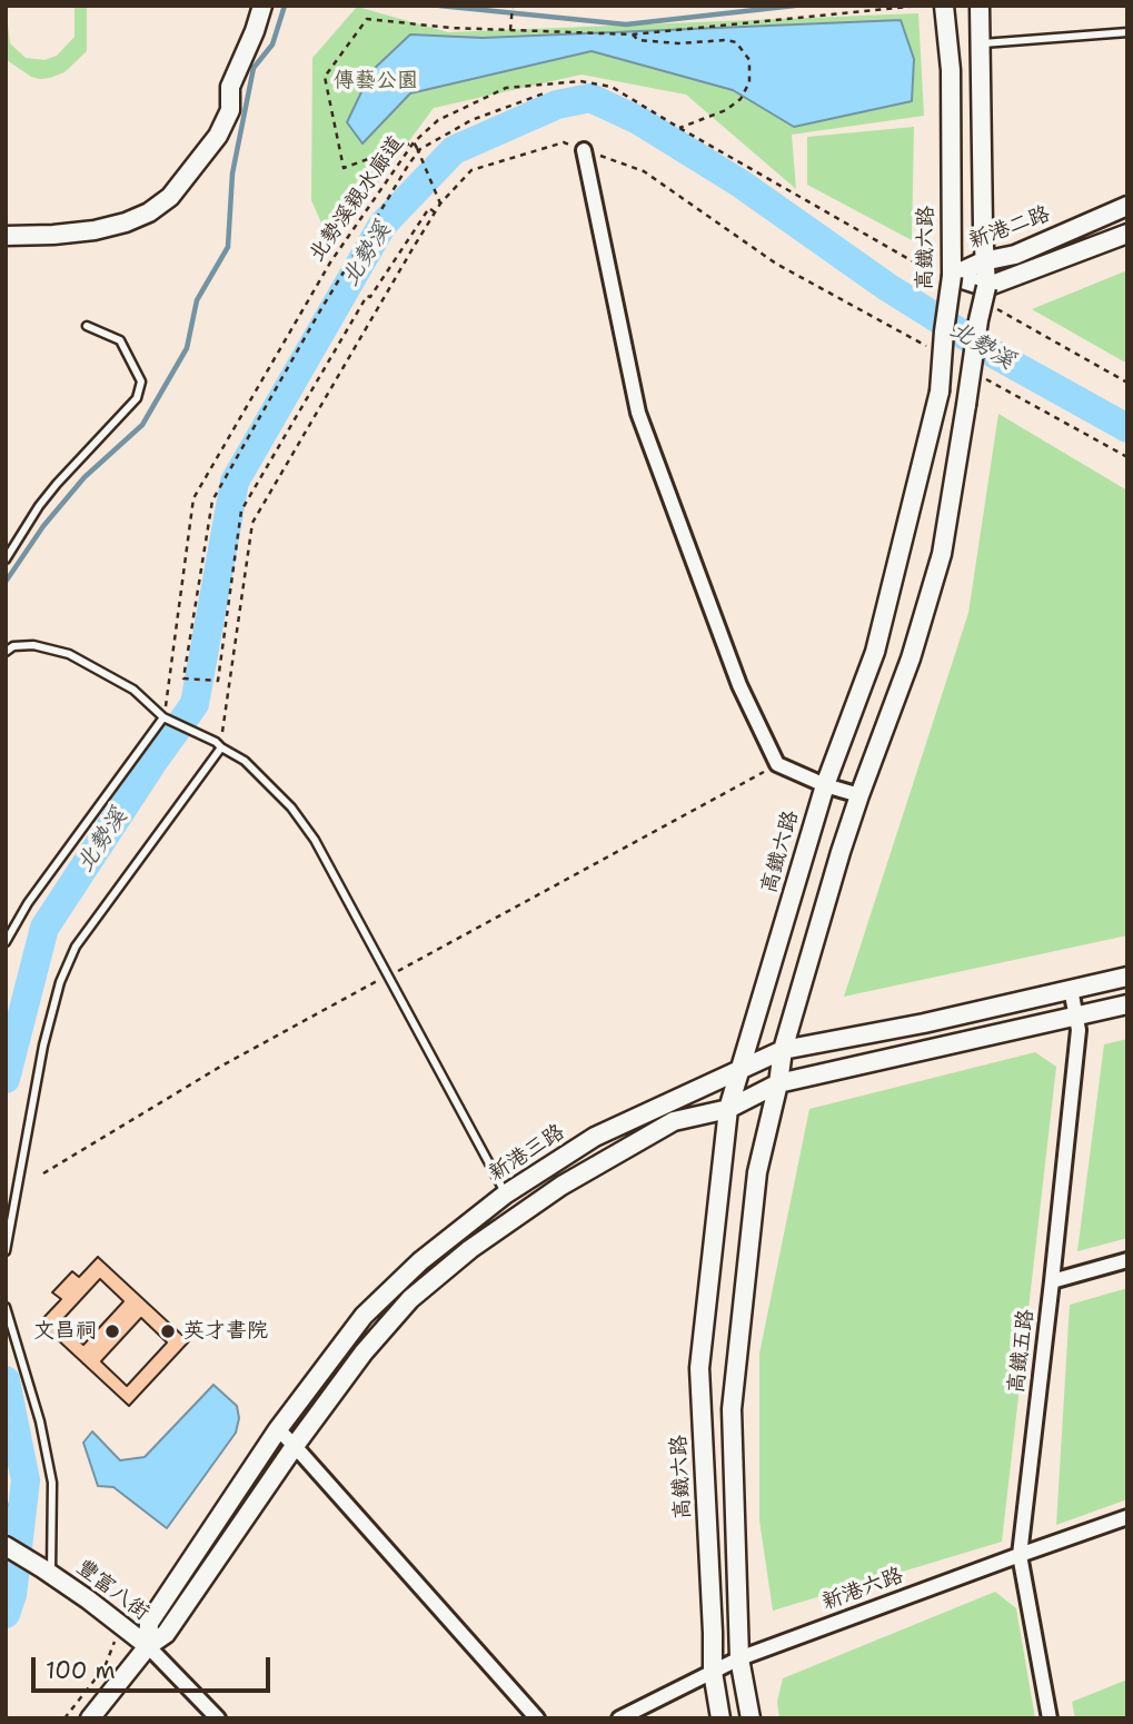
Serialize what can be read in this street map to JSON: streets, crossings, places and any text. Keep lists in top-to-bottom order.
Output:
{
  "streets": {
    "street": [
      "新港二路",
      "高鐵六路",
      "新港三路",
      "高鐵五路",
      "新港六路",
      "豐富八街"
    ],
    "path": ["北勢溪親水廊道"]
  },
  "crossings": [
    ["北勢溪親水廊道", "新港二路"],
    ["北勢溪親水廊道", "高鐵六路"],
    ["新港二路", "高鐵六路"],
    ["高鐵六路", "新港三路"],
    ["高鐵六路", "新港六路"],
    ["新港三路", "高鐵五路"],
    ["新港三路", "豐富八街"],
    ["高鐵五路", "新港六路"]
  ],
  "water": ["北勢溪"],
  "parks": ["傳藝公園"],
  "places": ["文昌祠", "英才書院"],
  "scale_bar": "100 m"
}
